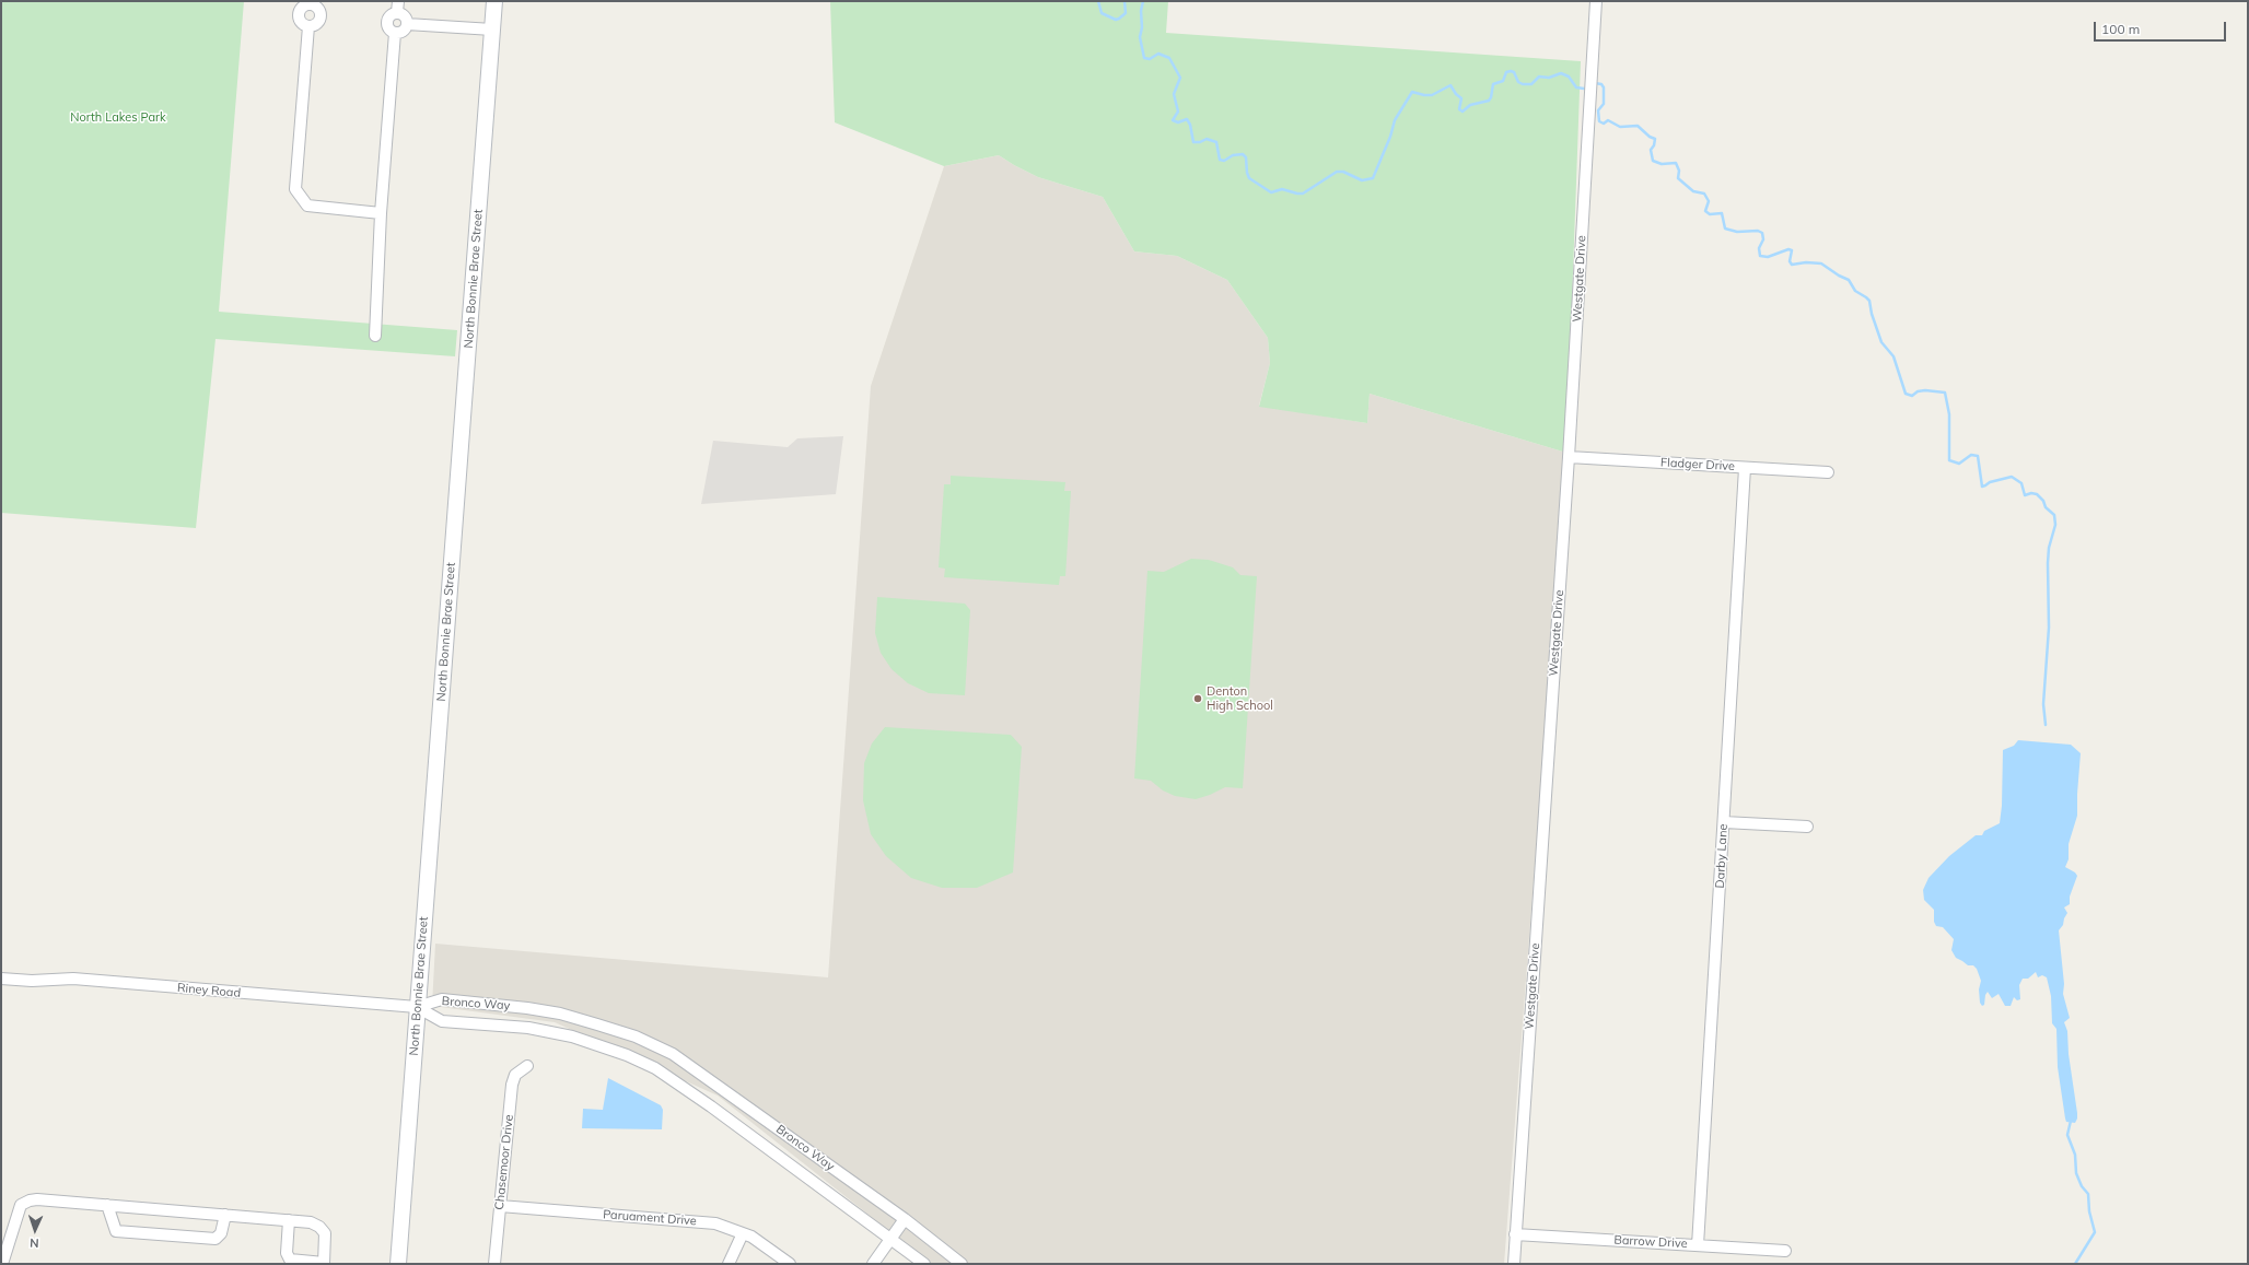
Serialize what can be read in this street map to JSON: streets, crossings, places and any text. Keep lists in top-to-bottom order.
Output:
{
  "streets": {
    "main road": ["North Bonnie Brae Street"],
    "street": [
      "Westgate Drive",
      "Fladger Drive",
      "Darby Lane",
      "Riney Road",
      "Bronco Way",
      "Chasemoor Drive",
      "Paruament Drive",
      "Barrow Drive"
    ]
  },
  "crossings": [
    ["North Bonnie Brae Street", "Riney Road"],
    ["North Bonnie Brae Street", "Bronco Way"],
    ["Westgate Drive", "Fladger Drive"],
    ["Westgate Drive", "Barrow Drive"],
    ["Fladger Drive", "Darby Lane"],
    ["Darby Lane", "Barrow Drive"],
    ["Riney Road", "Bronco Way"],
    ["Chasemoor Drive", "Paruament Drive"]
  ],
  "parks": ["North Lakes Park"],
  "places": ["Denton High School"],
  "scale_bar": "100 m",
  "north": "bottom"
}
